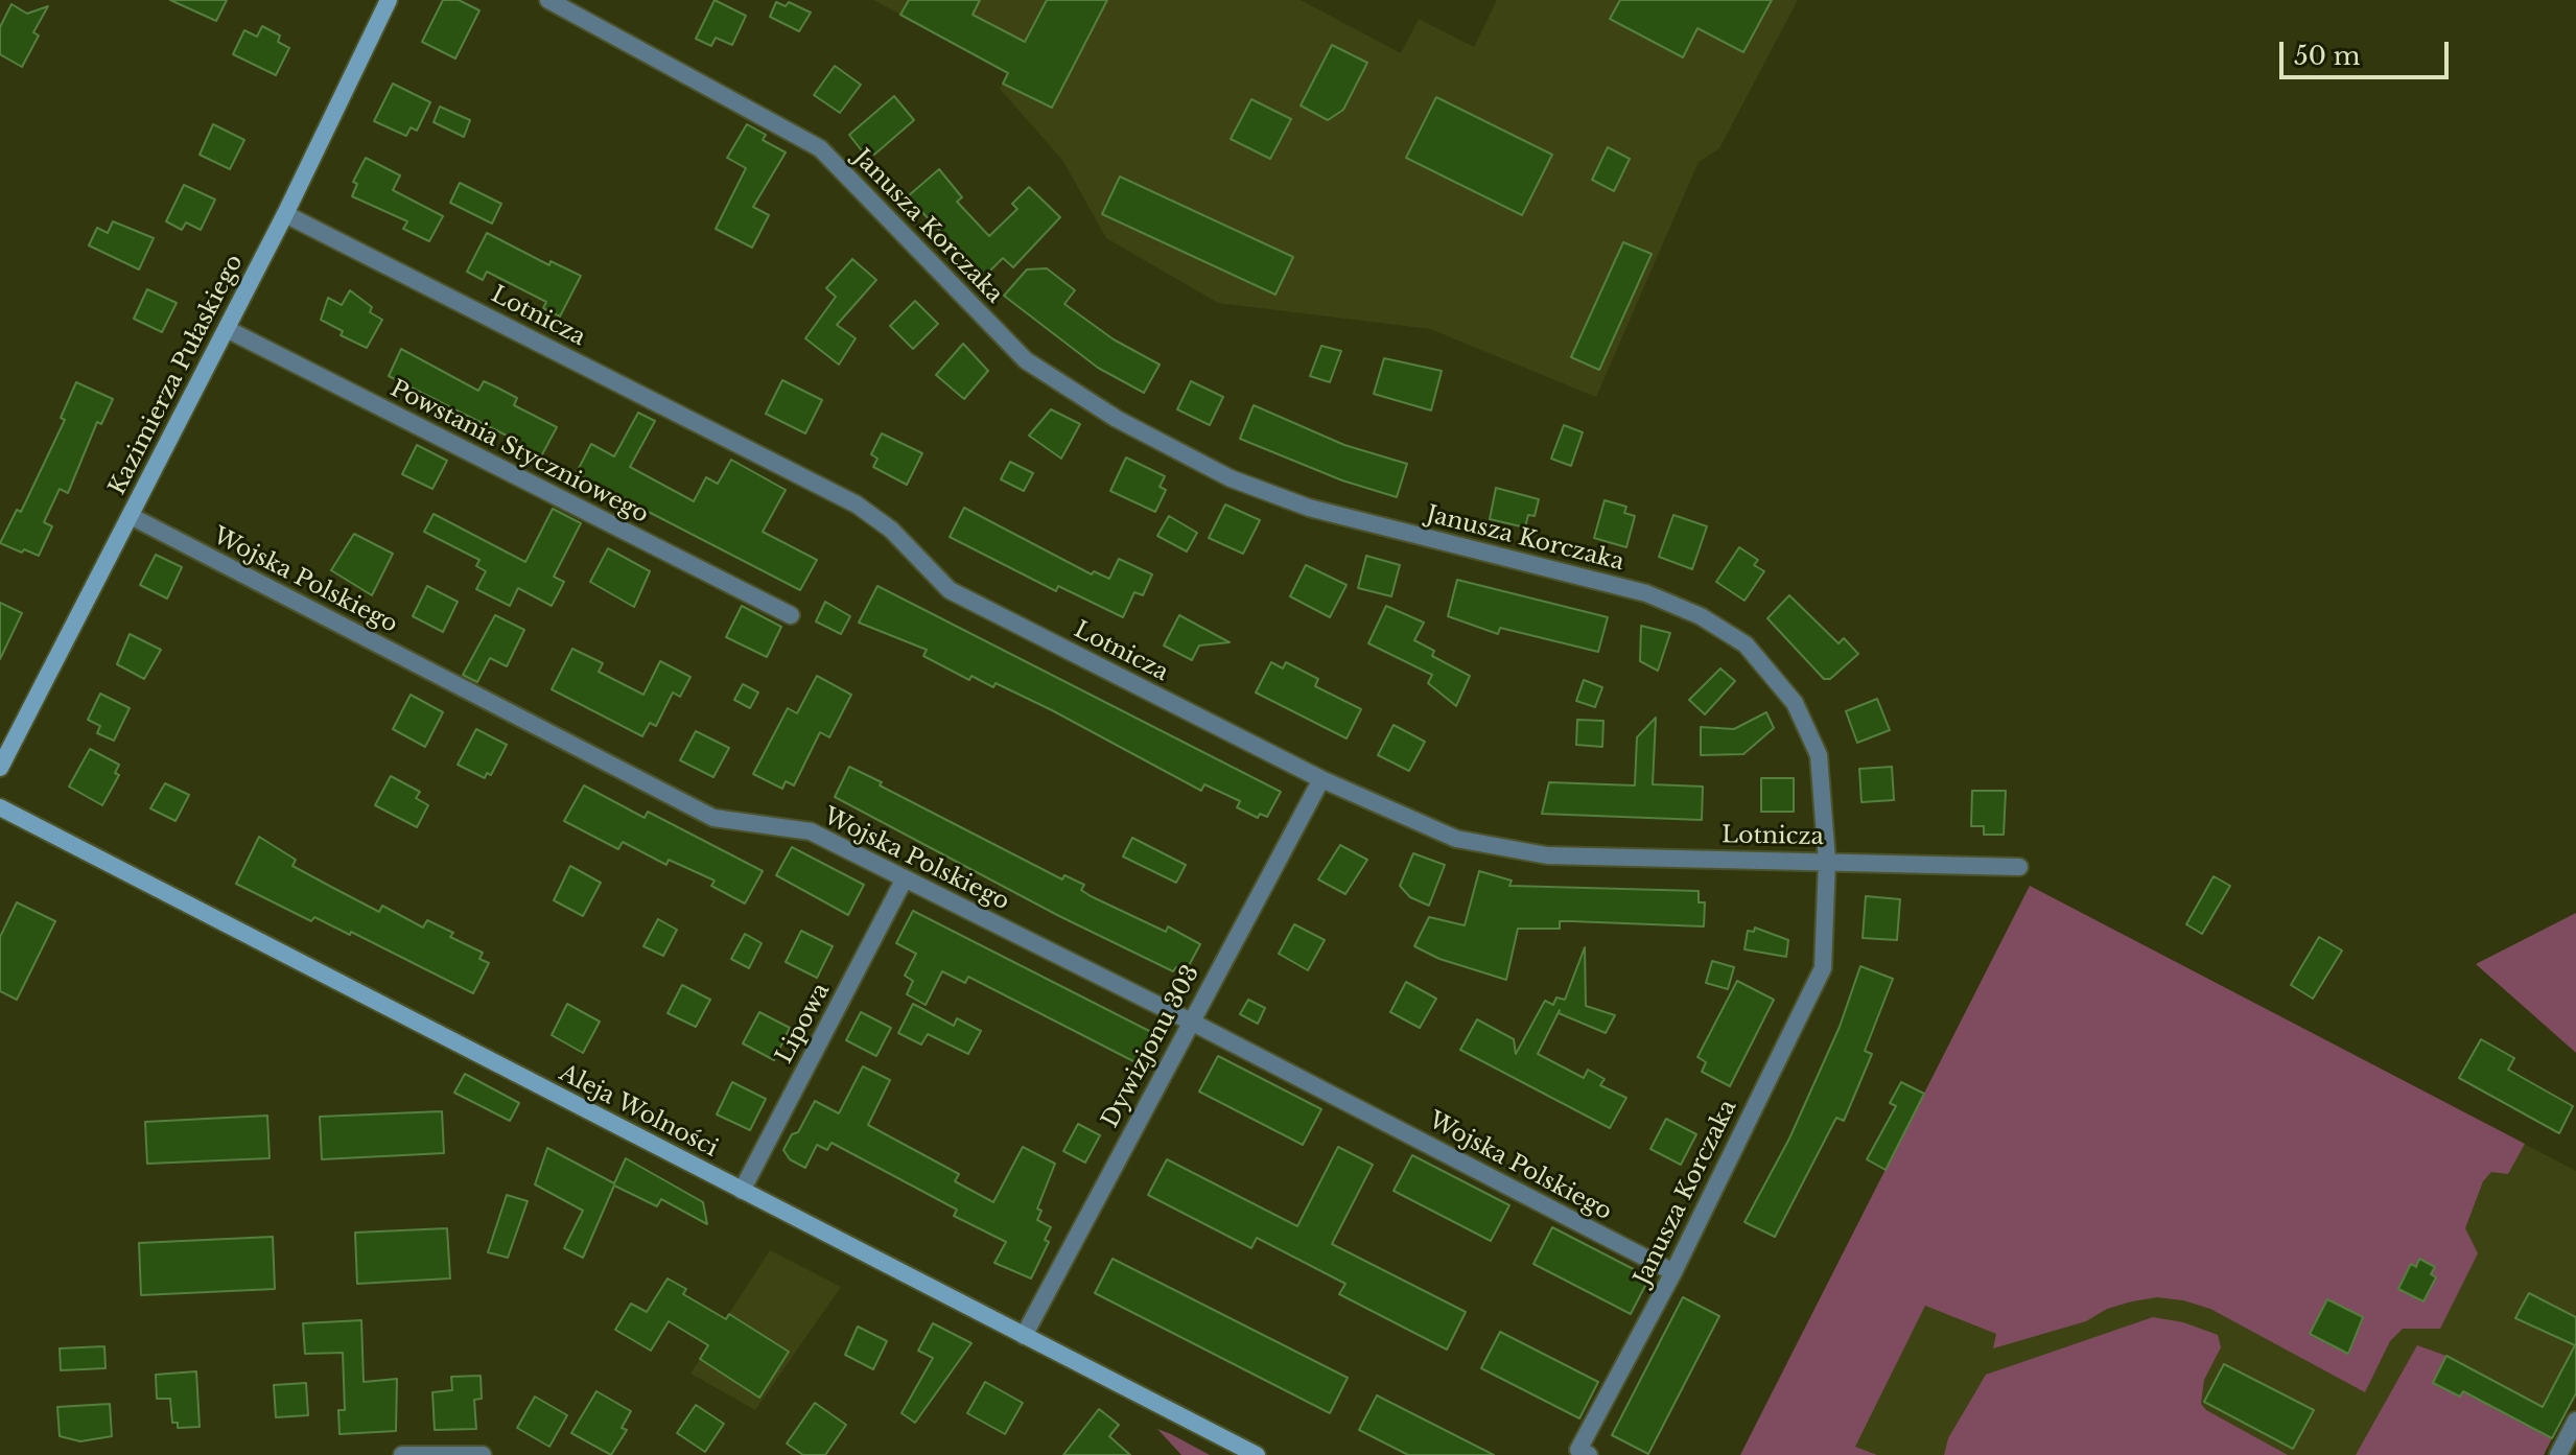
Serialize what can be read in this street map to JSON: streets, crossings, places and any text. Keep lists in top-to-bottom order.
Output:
{
  "streets": {
    "street": [
      "Janusza Korczaka",
      "Lotnicza",
      "Kazimierza Pułaskiego",
      "Powstania Styczniowego",
      "Wojska Polskiego",
      "Lipowa",
      "Dywizjonu 303",
      "Aleja Wolności"
    ]
  },
  "crossings": [
    ["Janusza Korczaka", "Lotnicza"],
    ["Janusza Korczaka", "Wojska Polskiego"],
    ["Lotnicza", "Kazimierza Pułaskiego"],
    ["Lotnicza", "Dywizjonu 303"],
    ["Kazimierza Pułaskiego", "Powstania Styczniowego"],
    ["Kazimierza Pułaskiego", "Wojska Polskiego"],
    ["Wojska Polskiego", "Lipowa"],
    ["Wojska Polskiego", "Dywizjonu 303"],
    ["Lipowa", "Aleja Wolności"],
    ["Dywizjonu 303", "Aleja Wolności"]
  ],
  "scale_bar": "50 m"
}
